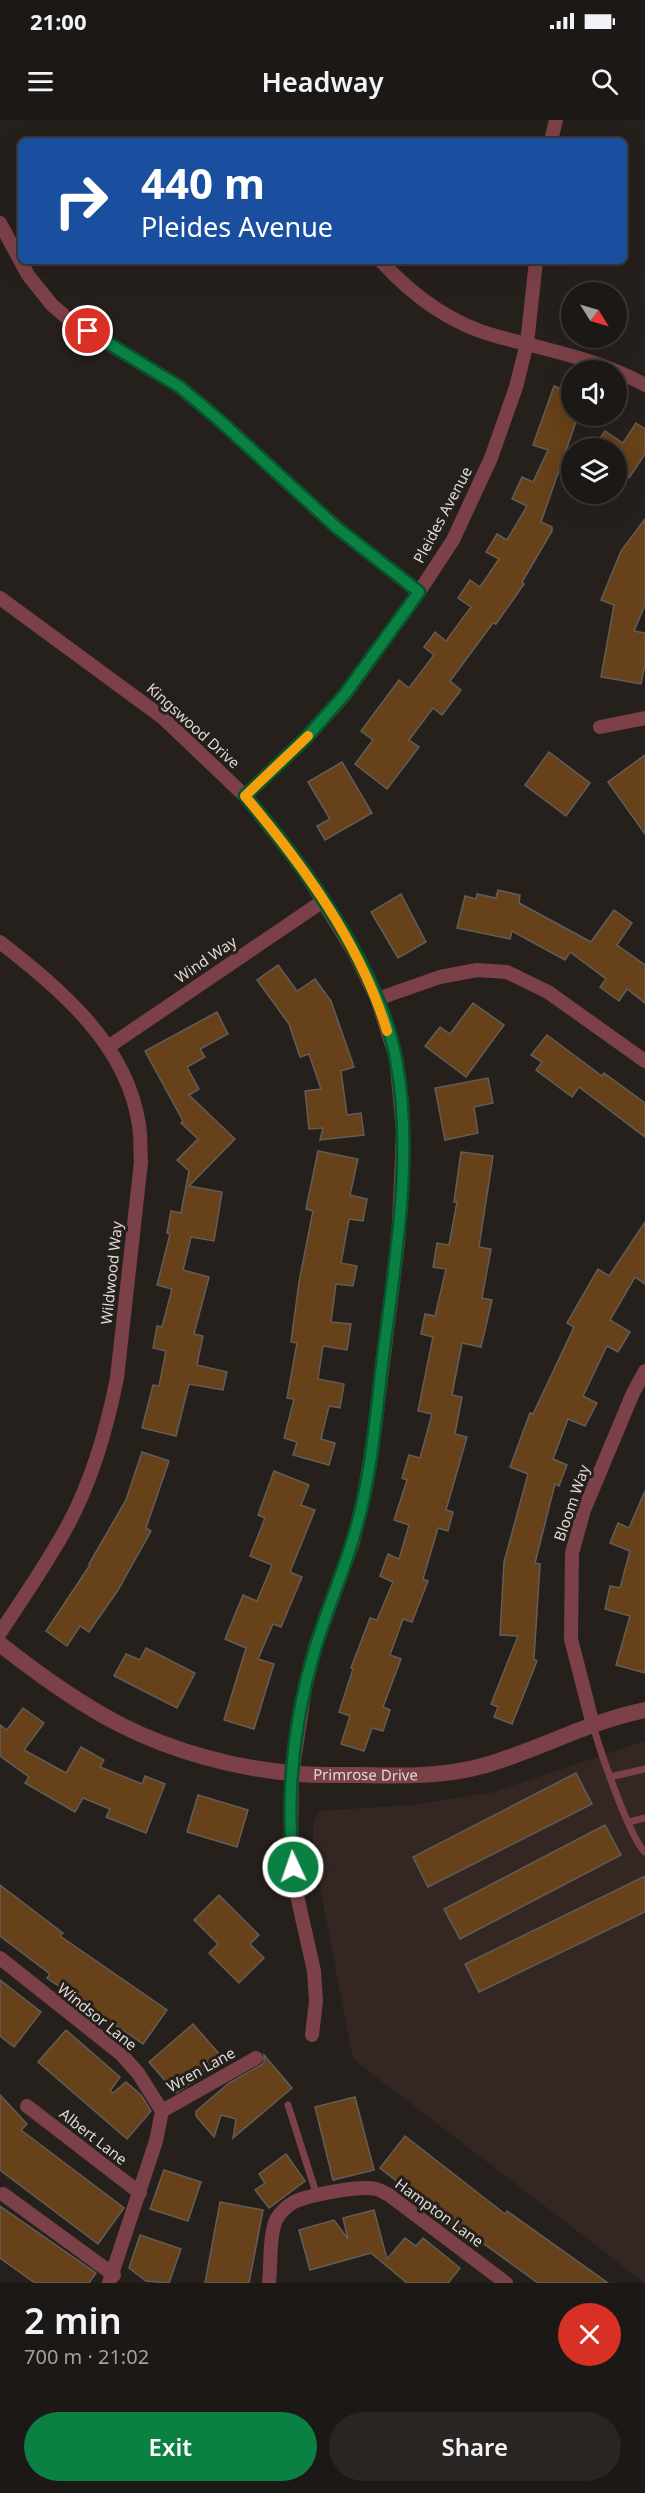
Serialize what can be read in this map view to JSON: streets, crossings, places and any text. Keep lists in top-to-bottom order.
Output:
{
  "streets": {
    "street": [
      "Pleides Avenue",
      "Kingswood Drive",
      "Wind Way",
      "Wildwood Way",
      "Bloom Way",
      "Primrose Drive",
      "Windsor Lane",
      "Wren Lane",
      "Albert Lane",
      "Hampton Lane"
    ]
  },
  "crossings": [
    ["Pleides Avenue", "Kingswood Drive"],
    ["Kingswood Drive", "Wind Way"],
    ["Kingswood Drive", "Primrose Drive"],
    ["Wind Way", "Wildwood Way"],
    ["Bloom Way", "Primrose Drive"],
    ["Windsor Lane", "Wren Lane"]
  ],
  "north": "bottom right",
  "page": {
    "status": "21:00",
    "header": "Headway",
    "turn": ["440 m", "Pleides Avenue"],
    "heading": ["2 min", "700 m · 21:02"],
    "buttons": ["Exit", "Share"]
  }
}
